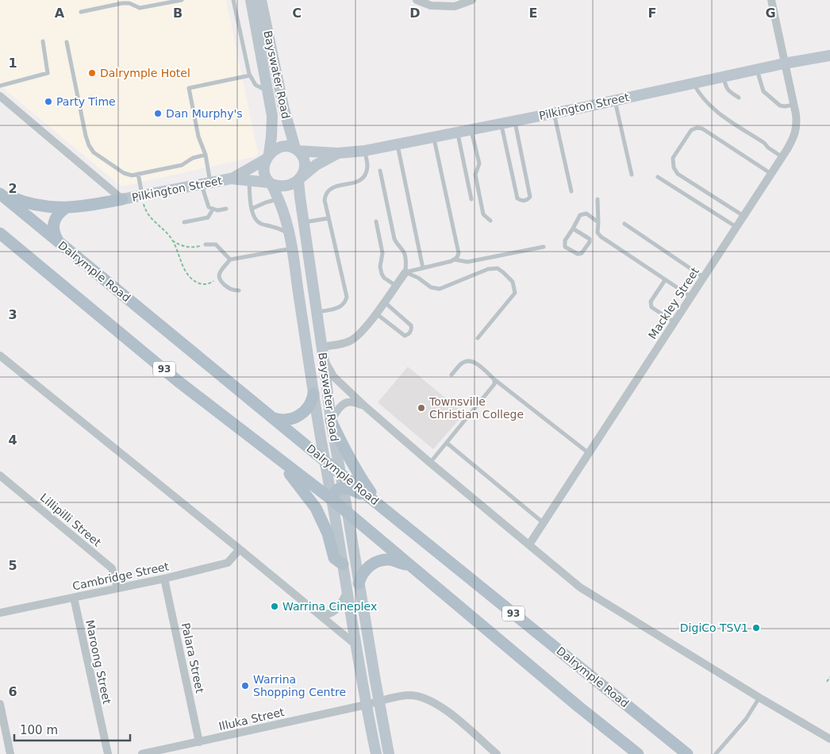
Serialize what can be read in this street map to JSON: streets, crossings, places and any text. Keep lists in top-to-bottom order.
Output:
{
  "streets": {
    "main road": [
      "Bayswater Road",
      "Pilkington Street",
      "Dalrymple Road",
      "93"
    ],
    "street": [
      "Mackley Street",
      "Lillipilli Street",
      "Cambridge Street",
      "Palara Street",
      "Maroong Street",
      "Illuka Street"
    ]
  },
  "crossings": [
    ["Bayswater Road", "Pilkington Street"],
    ["Bayswater Road", "Dalrymple Road"],
    ["Bayswater Road", "93"],
    ["Bayswater Road", "Illuka Street"],
    ["Pilkington Street", "Mackley Street"],
    ["Lillipilli Street", "Cambridge Street"],
    ["Cambridge Street", "Palara Street"],
    ["Cambridge Street", "Maroong Street"],
    ["Palara Street", "Illuka Street"]
  ],
  "places": [
    "Dalrymple Hotel",
    "Party Time",
    "Dan Murphy's",
    "Townsville Christian College",
    "Warrina Cineplex",
    "DigiCo TSV1",
    "Warrina Shopping Centre"
  ],
  "scale_bar": "100 m",
  "grid": {
    "columns": [
      "A",
      "B",
      "C",
      "D",
      "E",
      "F",
      "G"
    ],
    "rows": [
      "1",
      "2",
      "3",
      "4",
      "5",
      "6"
    ]
  }
}
